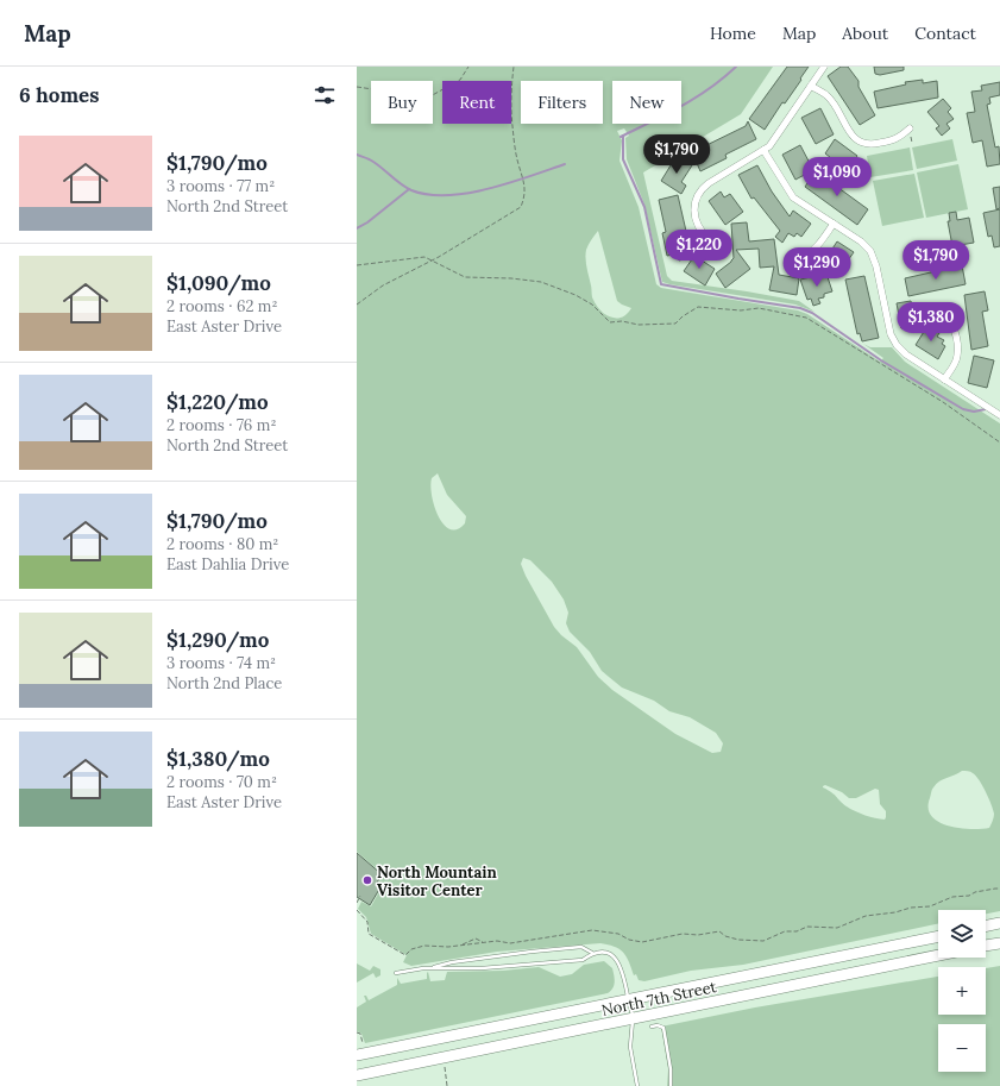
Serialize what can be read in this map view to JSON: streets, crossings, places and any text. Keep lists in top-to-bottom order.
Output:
{
  "streets": {
    "main road": ["North 7th Street"]
  },
  "places": ["North Mountain Visitor Center"],
  "page": {
    "header": "Map",
    "nav": [
      "Home",
      "Map",
      "About",
      "Contact"
    ],
    "heading": "6 homes",
    "chip": [
      "Buy",
      "Rent",
      "Filters",
      "New"
    ],
    "list": [
      {
        "name": "$1,790/mo",
        "note": "3 rooms · 77 m² · North 2nd Street"
      },
      {
        "name": "$1,090/mo",
        "note": "2 rooms · 62 m² · East Aster Drive"
      },
      {
        "name": "$1,220/mo",
        "note": "2 rooms · 76 m² · North 2nd Street"
      },
      {
        "name": "$1,790/mo",
        "note": "2 rooms · 80 m² · East Dahlia Drive"
      },
      {
        "name": "$1,290/mo",
        "note": "3 rooms · 74 m² · North 2nd Place"
      },
      {
        "name": "$1,380/mo",
        "note": "2 rooms · 70 m² · East Aster Drive"
      }
    ],
    "price": [
      "$1,790",
      "$1,090",
      "$1,220",
      "$1,790",
      "$1,290",
      "$1,380"
    ],
    "map_buttons": ["+", "−"]
  }
}
